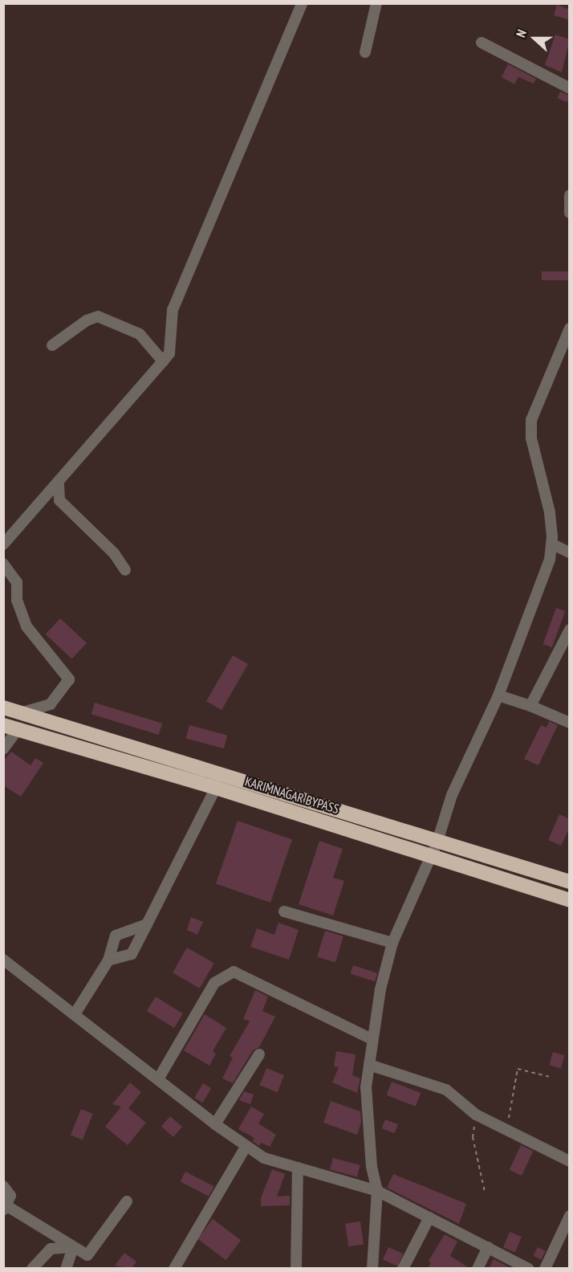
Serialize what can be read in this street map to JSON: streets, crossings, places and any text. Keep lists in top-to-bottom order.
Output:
{
  "streets": {
    "highway": ["KARIMNAGAR BYPASS"]
  },
  "north": "left"
}
